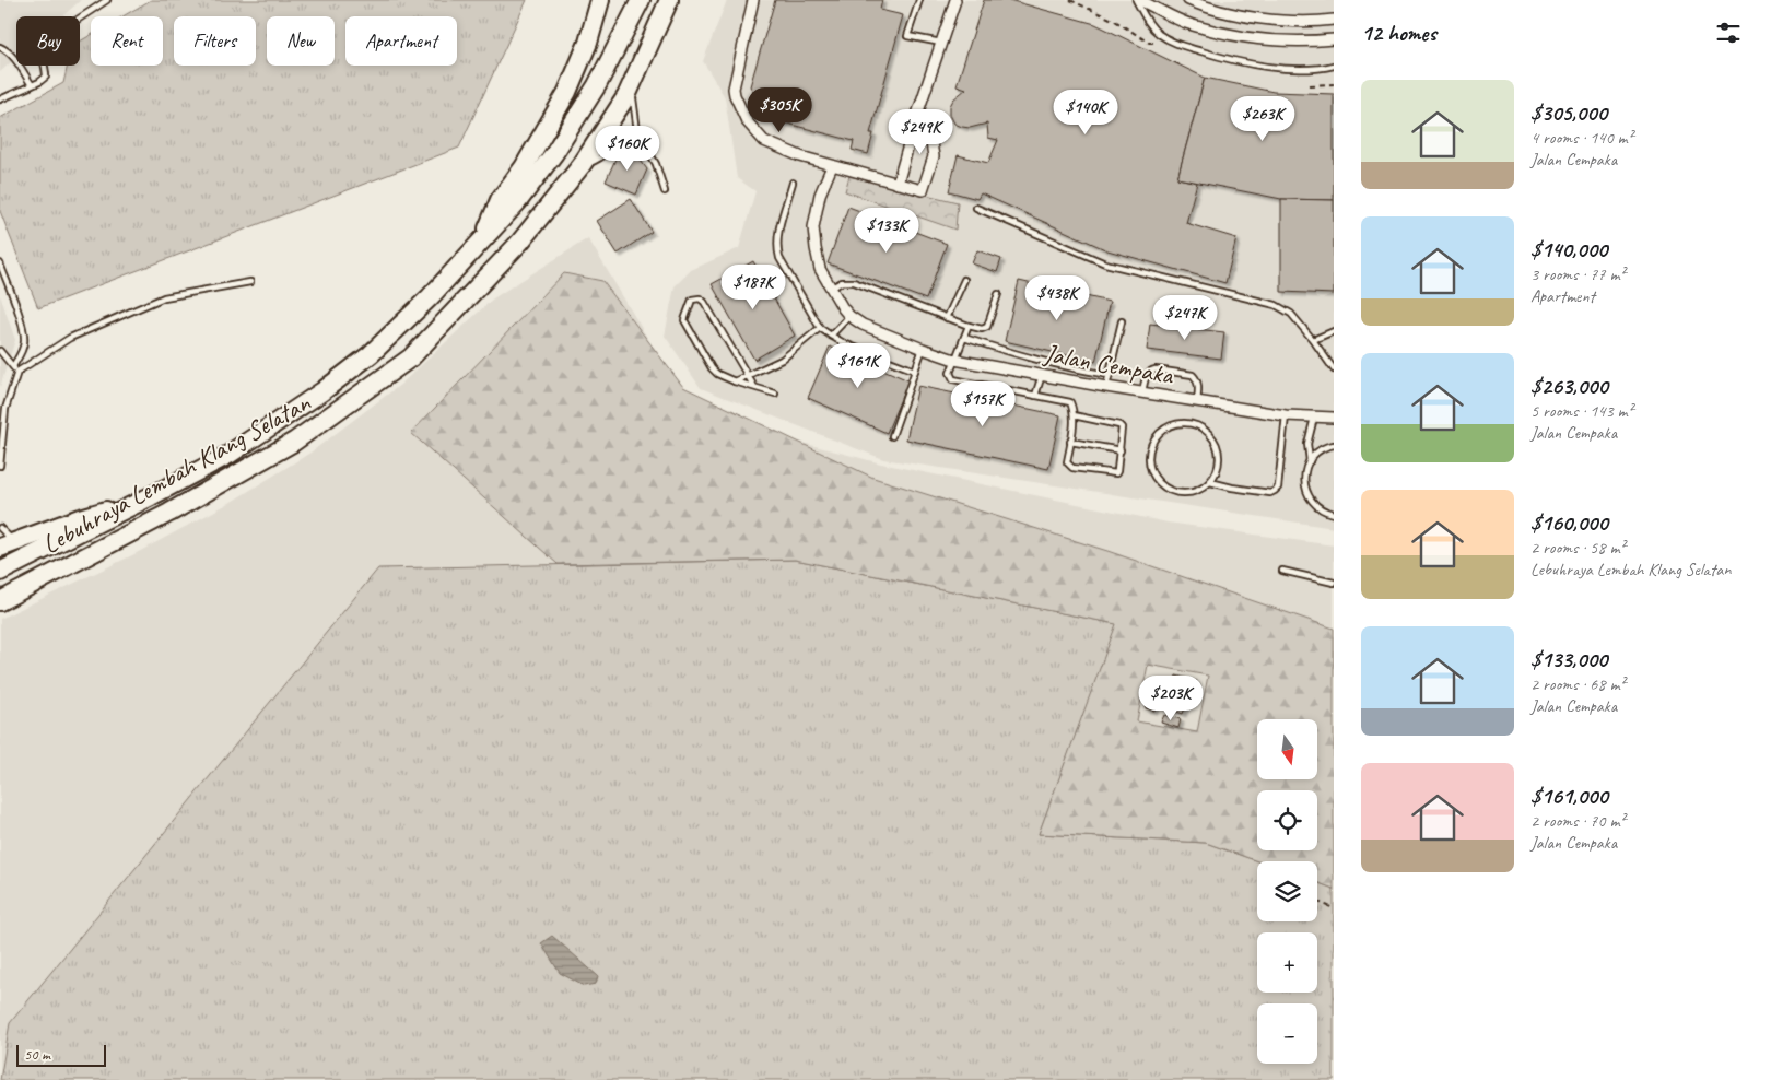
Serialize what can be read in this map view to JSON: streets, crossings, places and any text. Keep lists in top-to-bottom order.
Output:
{
  "streets": {
    "highway": ["Lebuhraya Lembah Klang Selatan"],
    "street": ["Jalan Cempaka"]
  },
  "scale_bar": "50 m",
  "north": "bottom",
  "page": {
    "heading": "12 homes",
    "chip": [
      "Buy",
      "Rent",
      "Filters",
      "New",
      "Apartment"
    ],
    "list": [
      {
        "name": "$305,000",
        "note": "4 rooms · 140 m² · Jalan Cempaka"
      },
      {
        "name": "$140,000",
        "note": "3 rooms · 77 m² · Apartment"
      },
      {
        "name": "$263,000",
        "note": "5 rooms · 143 m² · Jalan Cempaka"
      },
      {
        "name": "$160,000",
        "note": "2 rooms · 58 m² · Lebuhraya Lembah Klang Selatan"
      },
      {
        "name": "$133,000",
        "note": "2 rooms · 68 m² · Jalan Cempaka"
      },
      {
        "name": "$161,000",
        "note": "2 rooms · 70 m² · Jalan Cempaka"
      }
    ],
    "price": [
      "$305K",
      "$140K",
      "$263K",
      "$249K",
      "$160K",
      "$133K",
      "$187K",
      "$438K",
      "$247K",
      "$161K",
      "$157K",
      "$203K"
    ],
    "map_buttons": ["+", "−"],
    "scale": "50 m"
  }
}
